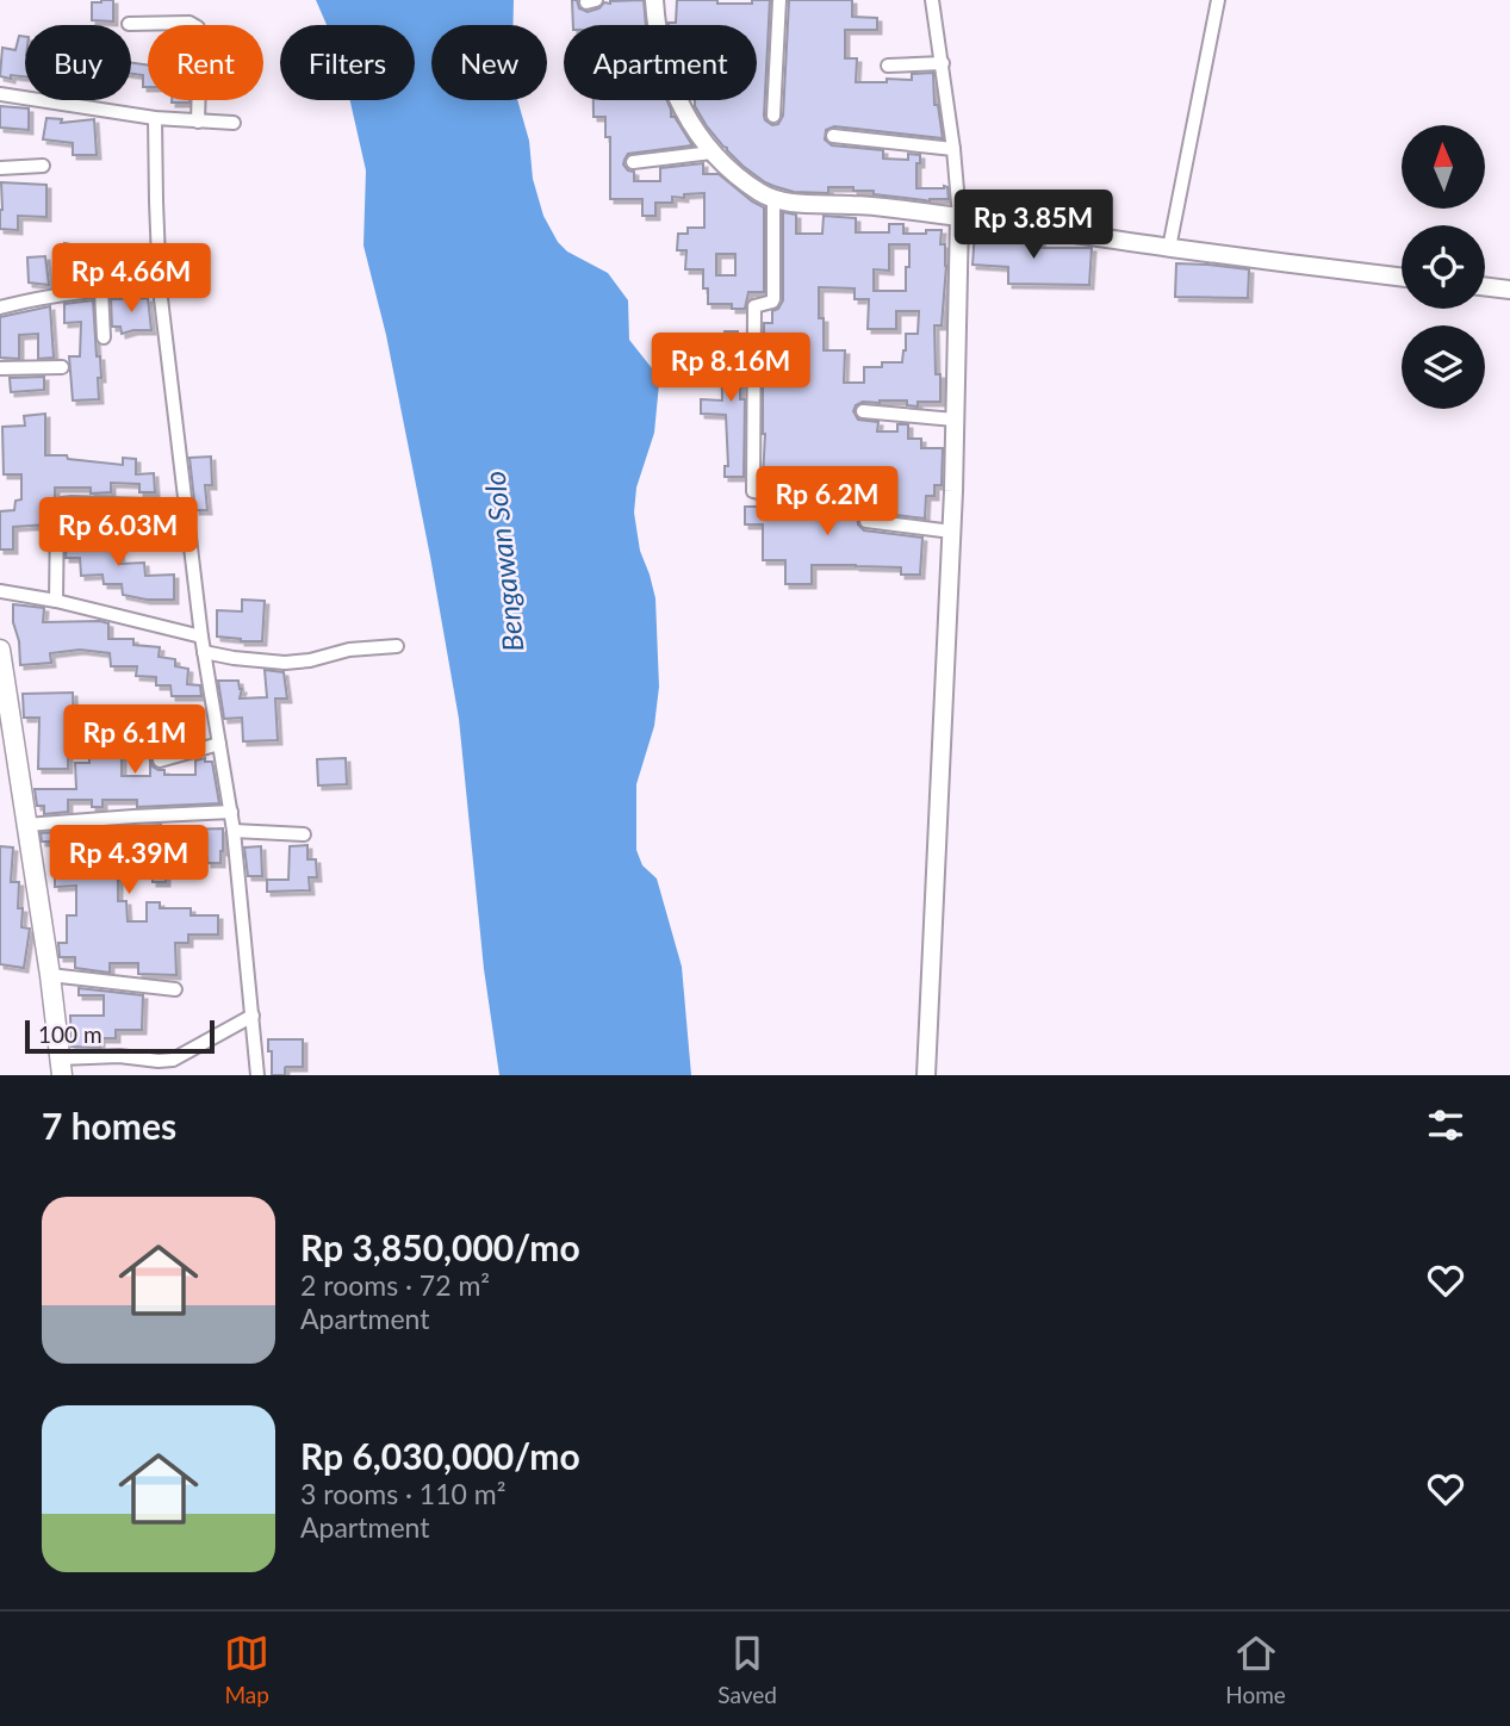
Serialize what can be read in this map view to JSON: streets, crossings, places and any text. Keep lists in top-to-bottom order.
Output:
{
  "water": ["Bengawan Solo"],
  "scale_bar": "100 m",
  "north": "top",
  "page": {
    "chip": [
      "Buy",
      "Rent",
      "Filters",
      "New",
      "Apartment"
    ],
    "price": [
      "Rp 3.85M",
      "Rp 4.66M",
      "Rp 8.16M",
      "Rp 6.2M",
      "Rp 6.03M",
      "Rp 6.1M",
      "Rp 4.39M"
    ],
    "scale": "100 m",
    "heading": "7 homes",
    "list": [
      {
        "name": "Rp 3,850,000/mo",
        "note": "2 rooms · 72 m² · Apartment"
      },
      {
        "name": "Rp 6,030,000/mo",
        "note": "3 rooms · 110 m² · Apartment"
      }
    ],
    "tabs": ["Map", "Saved", "Home"]
  }
}
